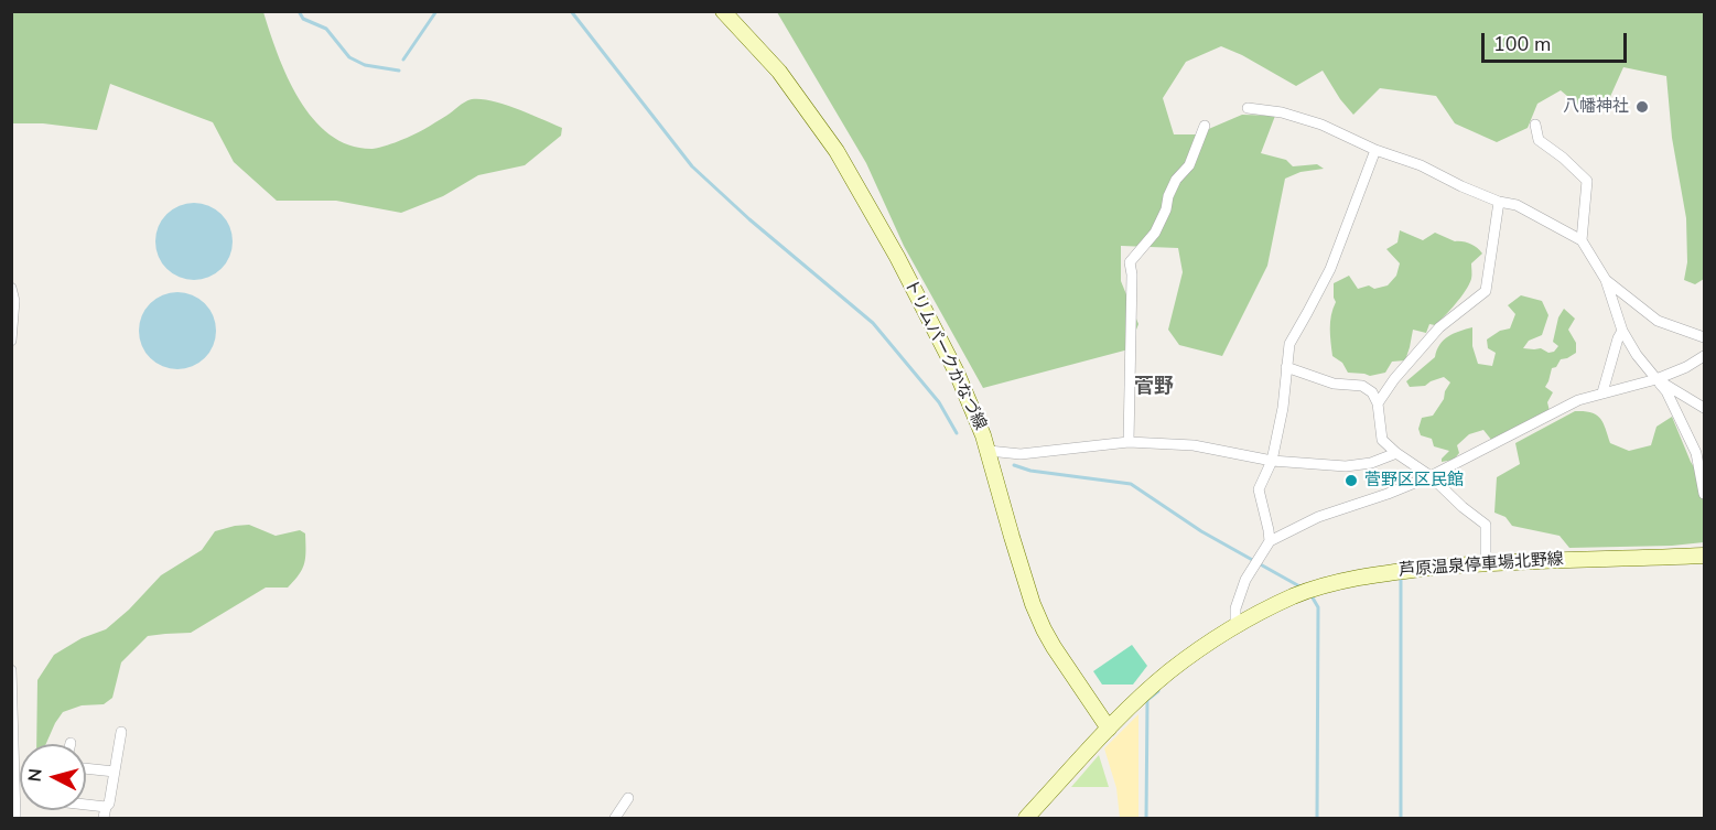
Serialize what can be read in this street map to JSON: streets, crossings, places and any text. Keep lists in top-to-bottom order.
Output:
{
  "streets": {
    "main road": ["トリムパークかなづ線", "芦原温泉停車場北野線"]
  },
  "crossings": [
    ["トリムパークかなづ線", "芦原温泉停車場北野線"]
  ],
  "districts": ["菅野"],
  "places": ["八幡神社", "菅野区区民館"],
  "scale_bar": "100 m",
  "north": "left"
}
